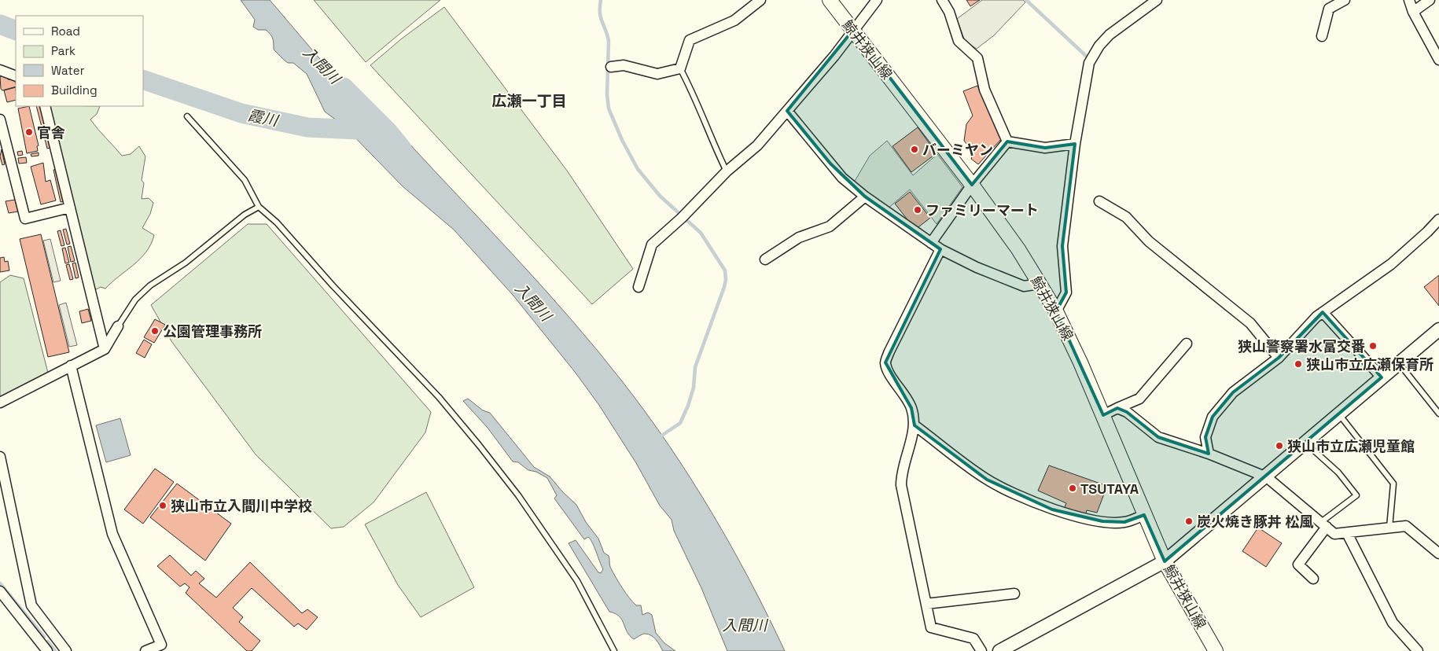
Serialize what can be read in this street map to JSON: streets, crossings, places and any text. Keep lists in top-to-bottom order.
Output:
{
  "streets": {
    "main road": ["鯨井狭山線"]
  },
  "districts": ["広瀬一丁目"],
  "water": ["入間川", "霞川"],
  "places": [
    "官舎",
    "バーミヤン",
    "ファミリーマート",
    "公園管理事務所",
    "狭山警察署水富交番",
    "狭山市立広瀬保育所",
    "狭山市立広瀬児童館",
    "TSUTAYA",
    "狭山市立入間川中学校",
    "炭火焼き豚丼 松風"
  ],
  "legend": [
    "Road",
    "Park",
    "Water",
    "Building"
  ]
}
